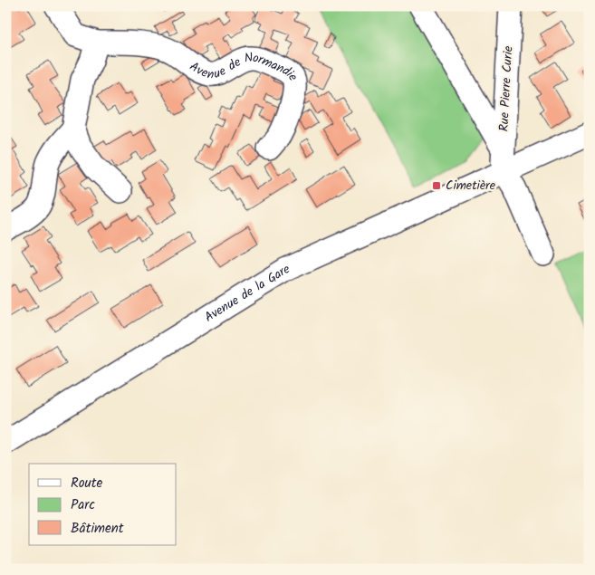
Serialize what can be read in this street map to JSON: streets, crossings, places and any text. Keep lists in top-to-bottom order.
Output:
{
  "streets": {
    "street": ["Avenue de Normandie", "Rue Pierre Curie", "Avenue de la Gare"]
  },
  "crossings": [
    ["Rue Pierre Curie", "Avenue de la Gare"]
  ],
  "places": {
    "transit": ["Cimetière"]
  },
  "legend": ["Route", "Parc", "Bâtiment"]
}
